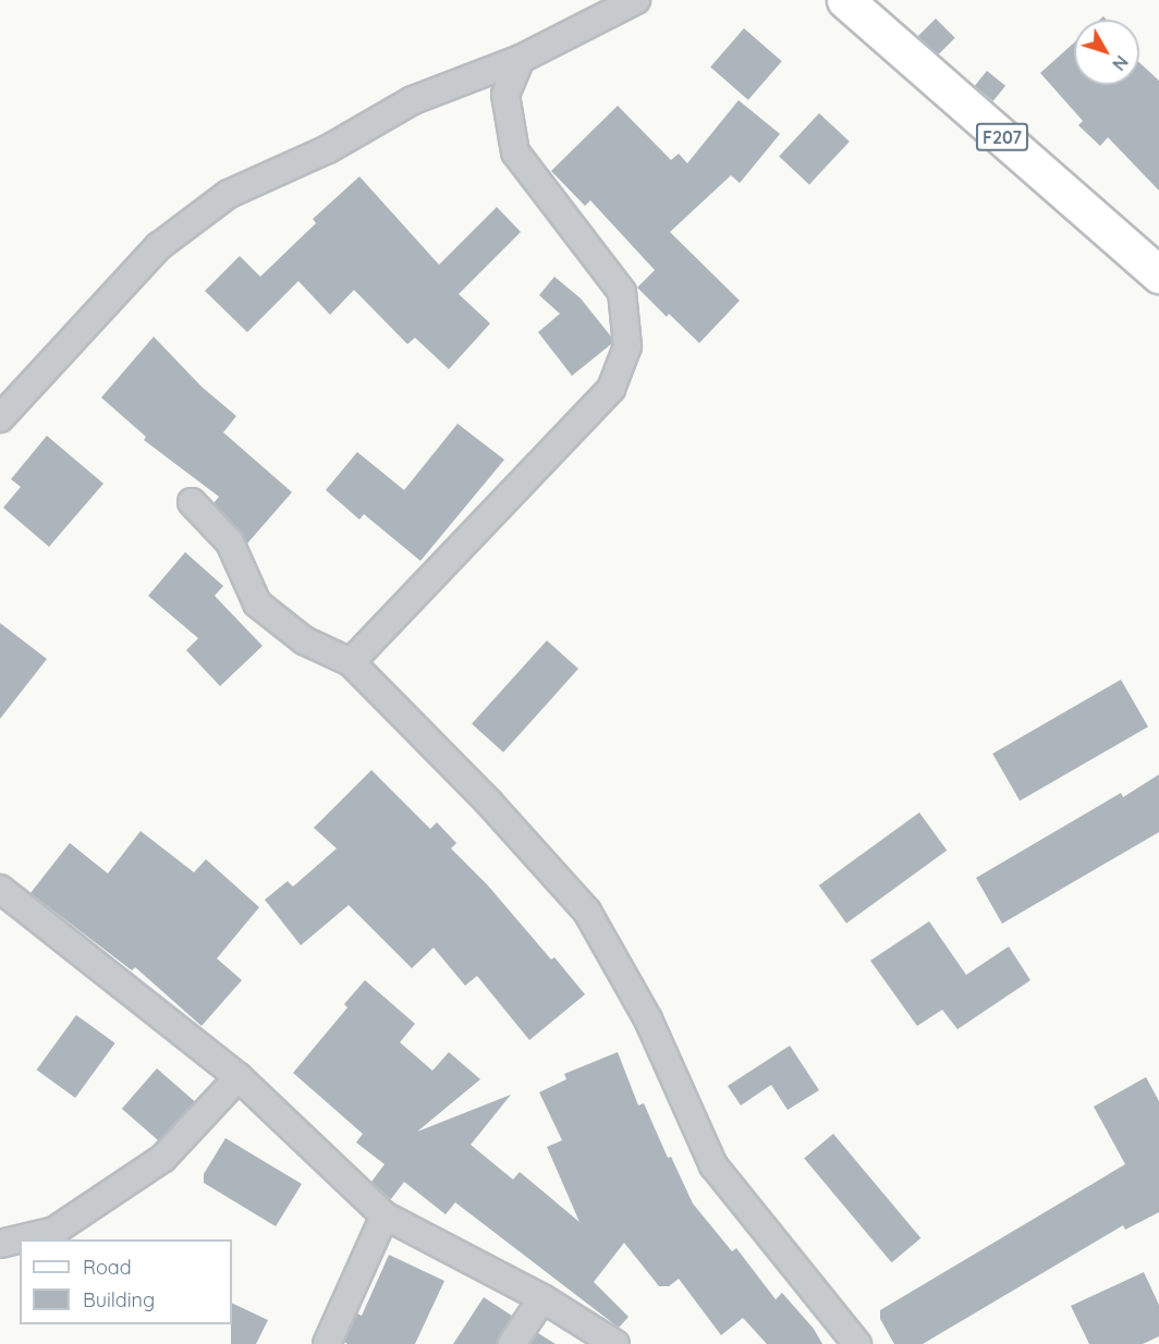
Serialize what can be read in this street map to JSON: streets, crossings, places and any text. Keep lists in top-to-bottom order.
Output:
{
  "streets": {
    "main road": ["F207"]
  },
  "legend": ["Road", "Building"],
  "north": "bottom right"
}
